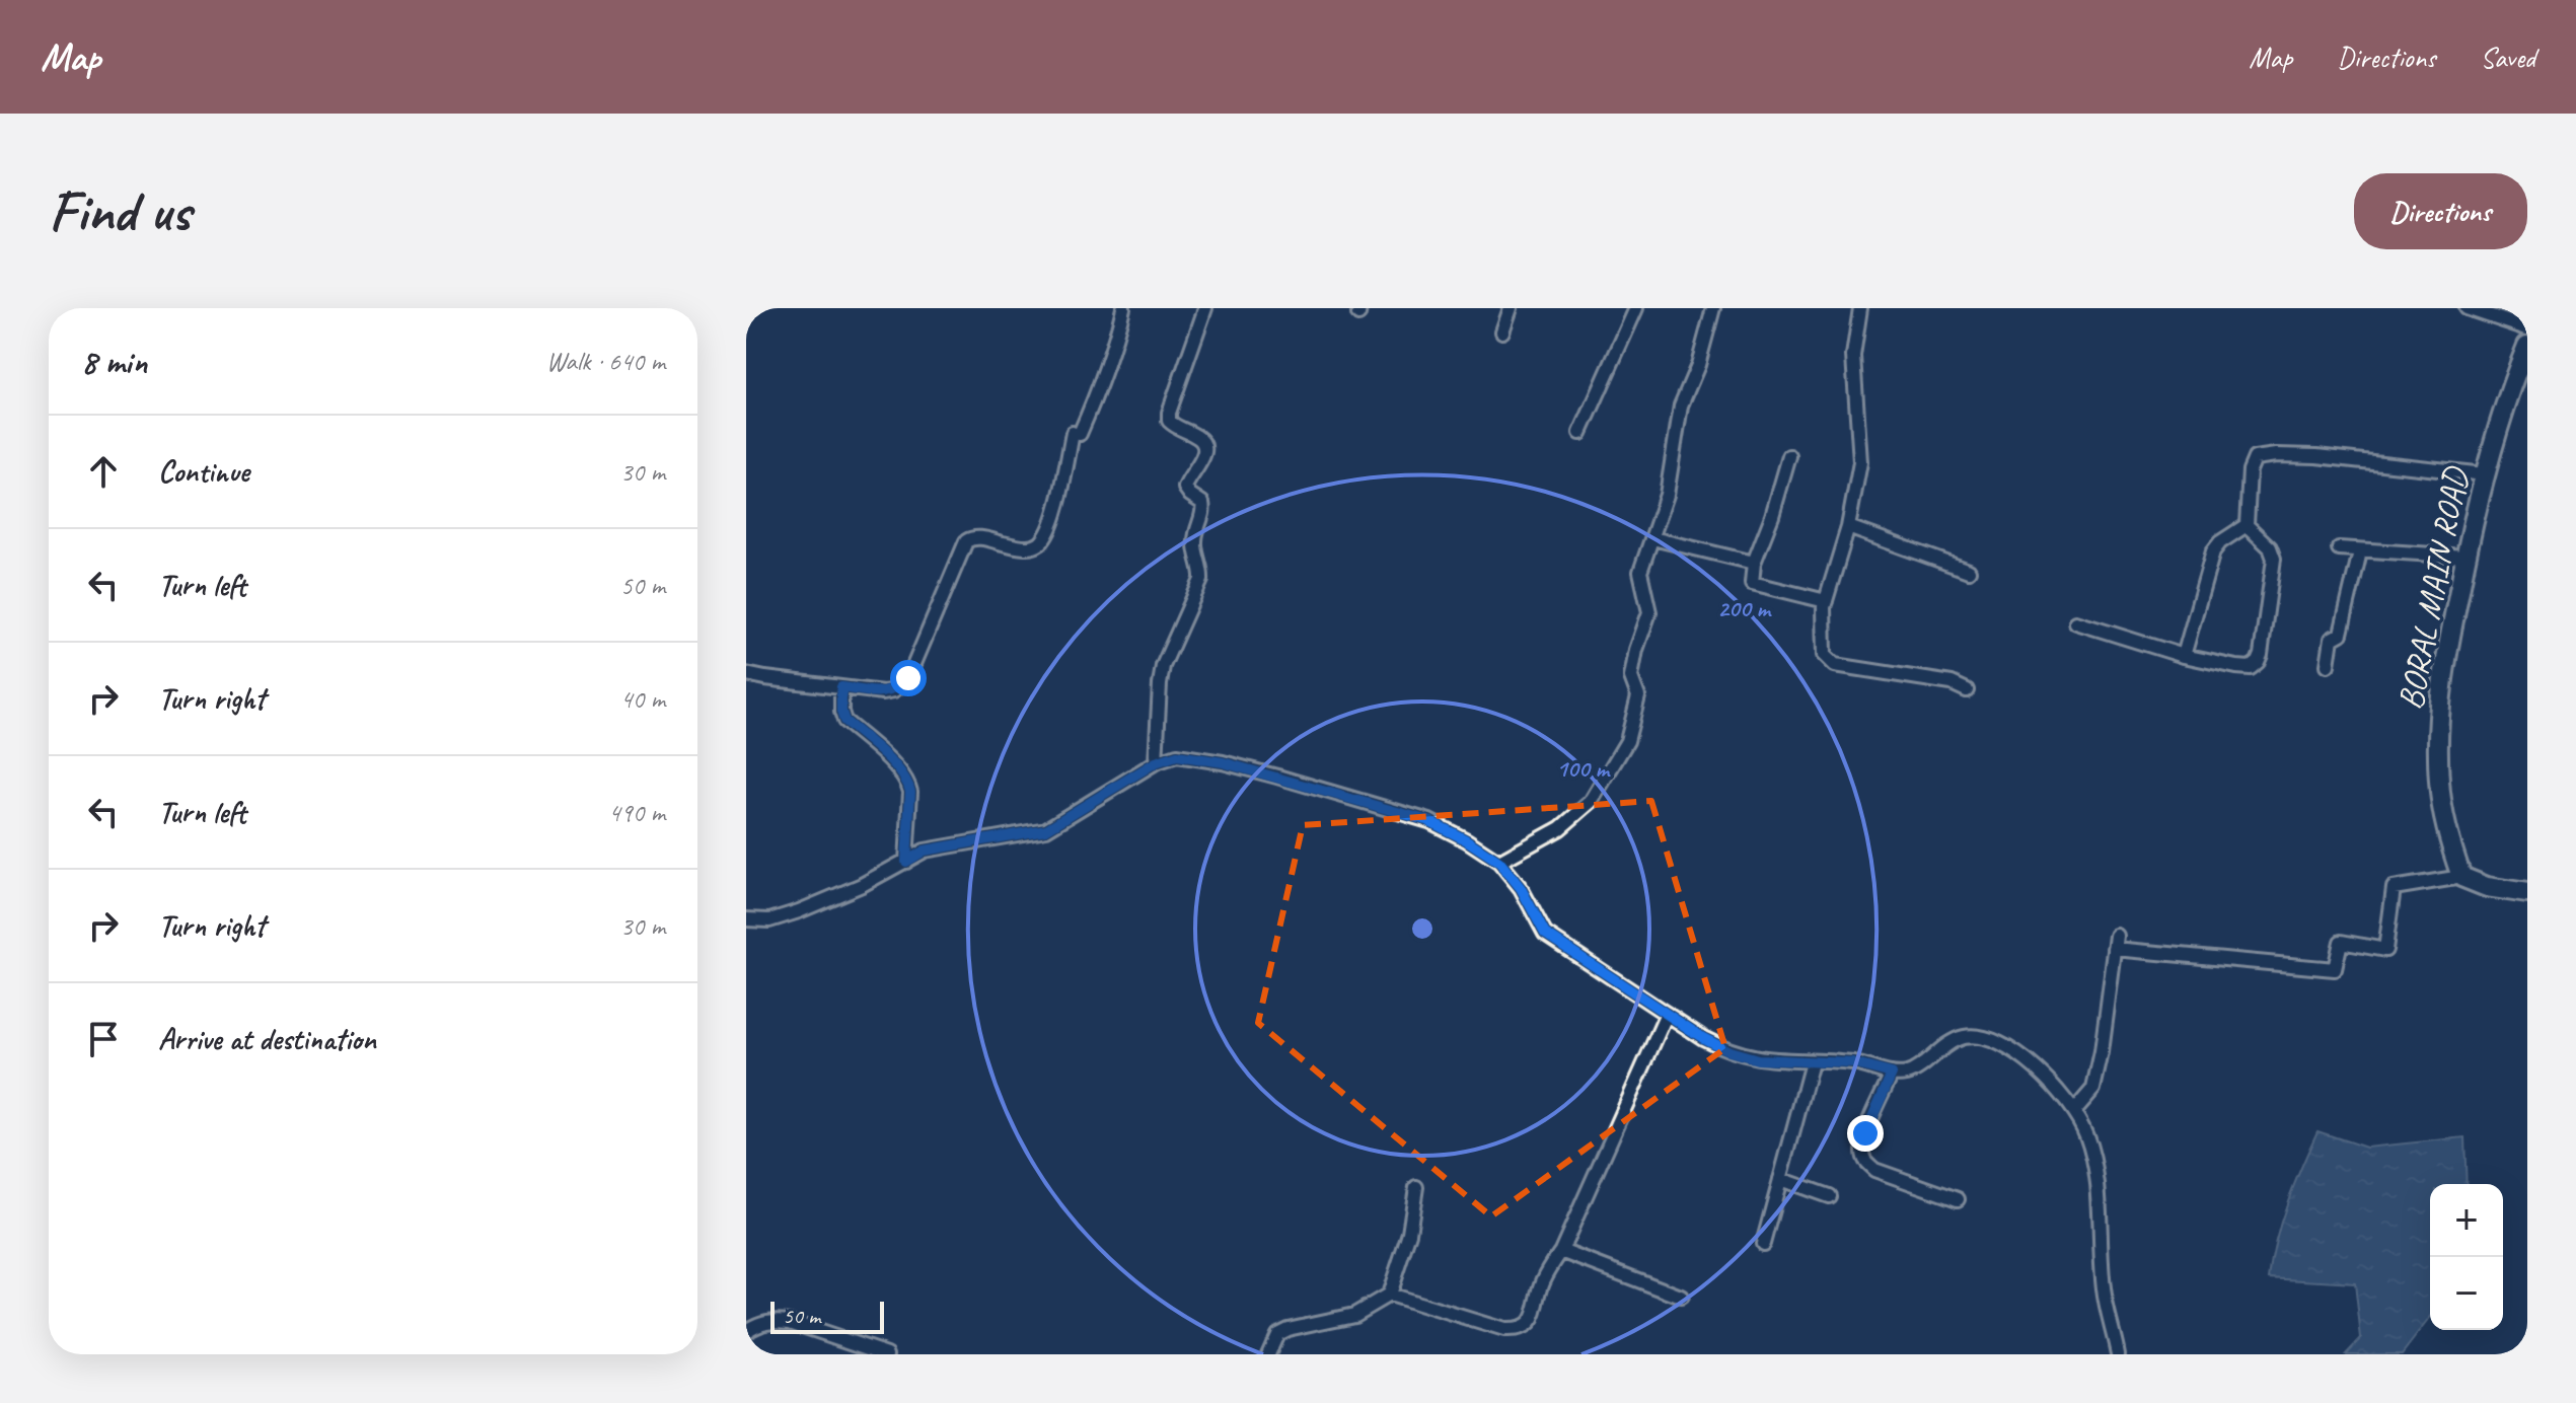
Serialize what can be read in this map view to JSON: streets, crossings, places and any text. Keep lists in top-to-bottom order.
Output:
{
  "streets": {
    "main road": ["BORAL MAIN ROAD"]
  },
  "scale_bar": "50 m",
  "page": {
    "header": "Map",
    "nav": ["Map", "Directions", "Saved"],
    "buttons": "Directions",
    "title": "Find us",
    "heading": ["8 min", "Walk · 640 m"],
    "list": [
      ["Continue", "30 m"],
      ["Turn left", "50 m"],
      ["Turn right", "40 m"],
      ["Turn left", "490 m"],
      ["Turn right", "30 m"],
      "Arrive at destination"
    ],
    "map_buttons": ["+", "−"],
    "scale": "50 m"
  },
  "rings": ["200 m", "100 m"]
}
